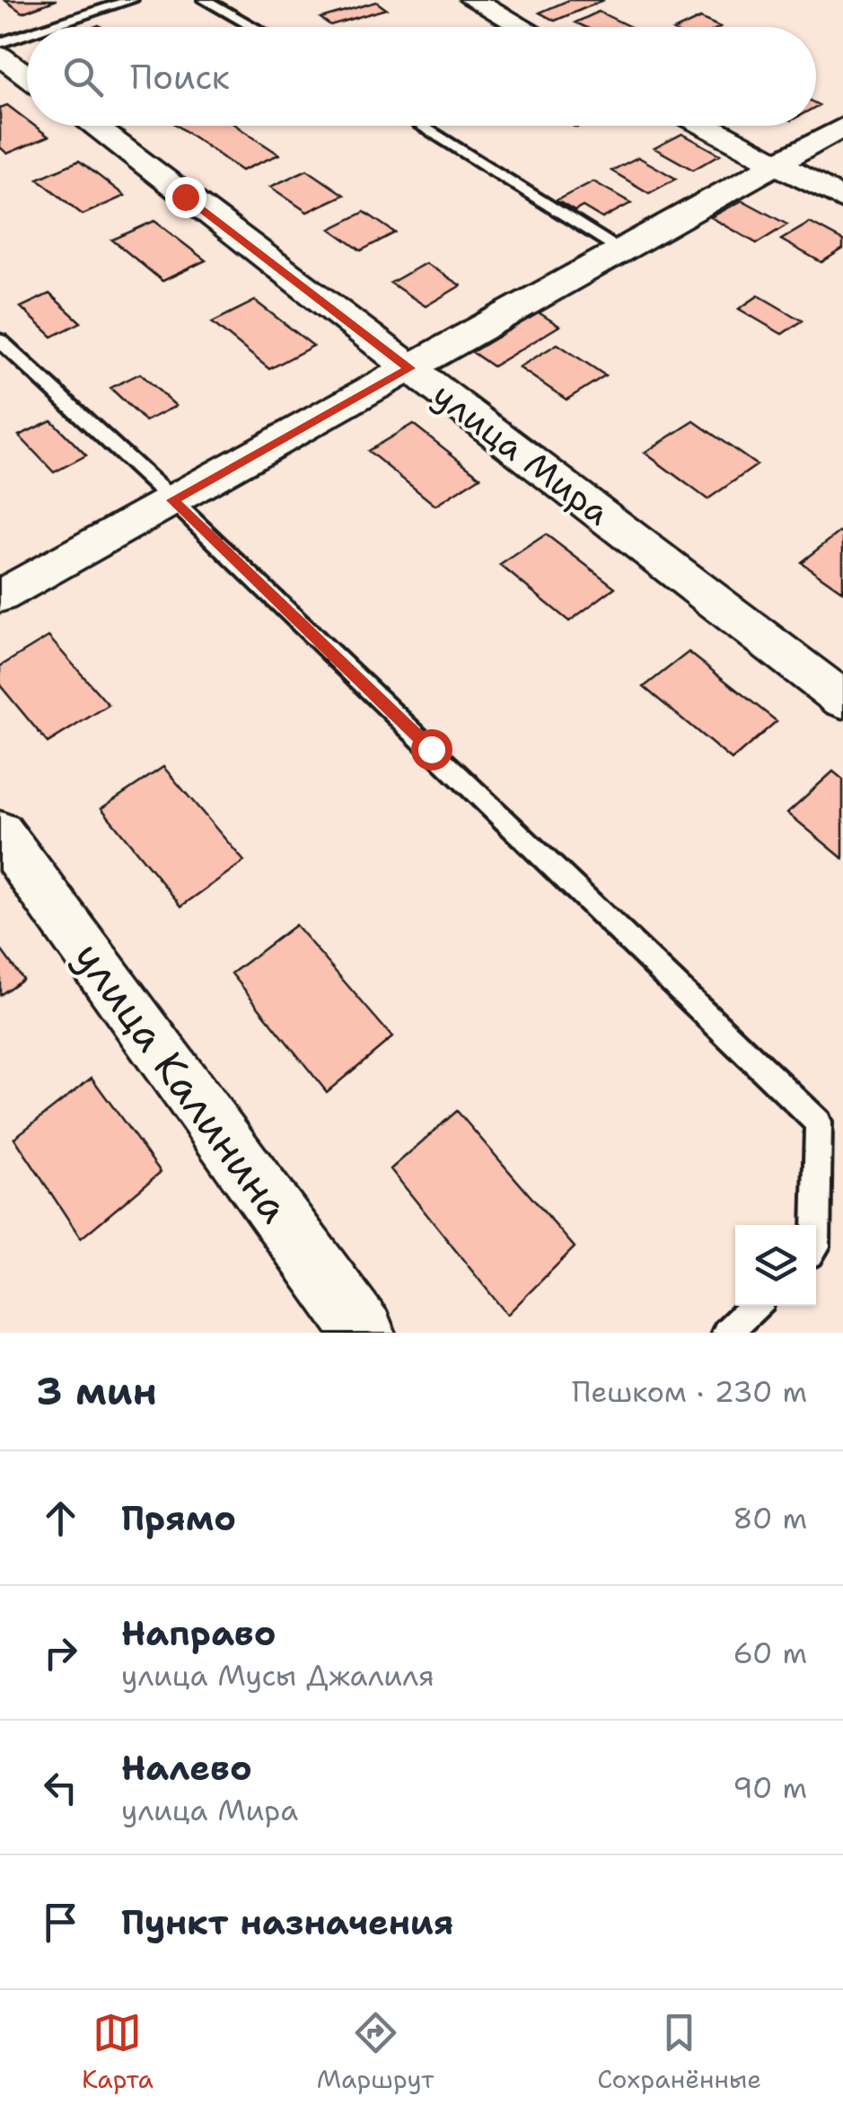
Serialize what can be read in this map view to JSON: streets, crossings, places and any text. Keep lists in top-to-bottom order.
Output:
{
  "streets": {
    "street": ["улица Мира", "улица Калинина"]
  },
  "page": {
    "search": "Поиск",
    "heading": ["3 мин", "Пешком · 230 m"],
    "list": [
      ["Прямо", "80 m"],
      ["Направо", "улица Мусы Джалиля", "60 m"],
      ["Налево", "улица Мира", "90 m"],
      "Пункт назначения"
    ],
    "nav": ["Карта", "Маршрут", "Сохранённые"]
  }
}
